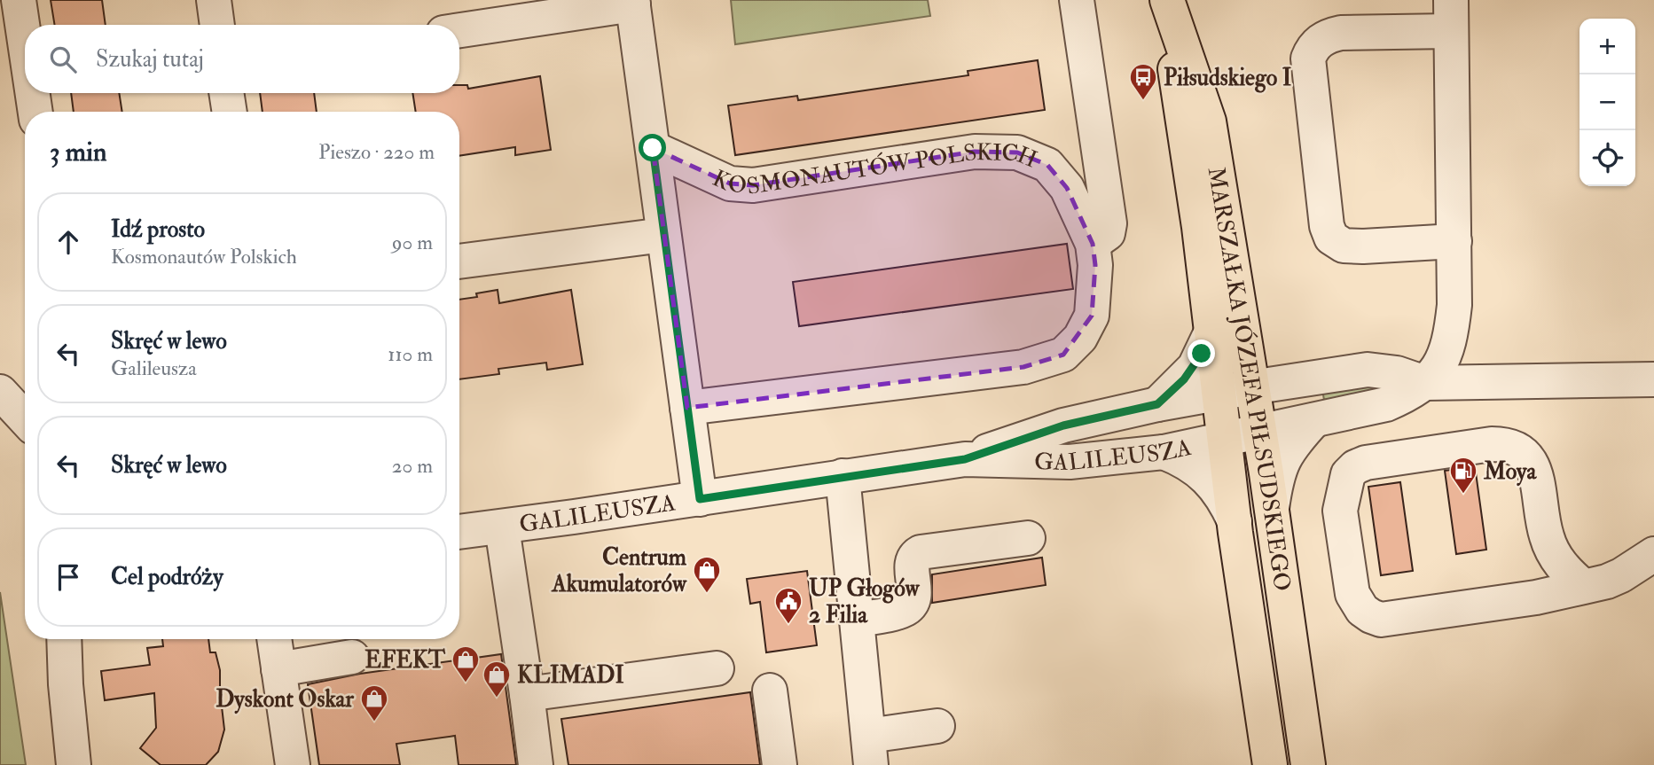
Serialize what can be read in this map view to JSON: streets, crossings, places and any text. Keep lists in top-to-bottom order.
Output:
{
  "streets": {
    "main road": ["MARSZAŁKA JÓZEFA PIŁSUDSKIEGO"],
    "street": ["KOSMONAUTÓW POLSKICH", "GALILEUSZA"]
  },
  "crossings": [
    ["MARSZAŁKA JÓZEFA PIŁSUDSKIEGO", "GALILEUSZA"]
  ],
  "places": {
    "bus stop": ["Piłsudskiego I"],
    "fuel station": ["Moya"],
    "shop": [
      "Centrum Akumulatorów",
      "EFEKT",
      "KLIMADI",
      "Dyskont Oskar"
    ],
    "public building": ["UP Głogów 2 Filia"]
  },
  "page": {
    "map_buttons": ["+", "−"],
    "search": "Szukaj tutaj",
    "heading": ["3 min", "Pieszo · 220 m"],
    "list": [
      ["Idź prosto", "Kosmonautów Polskich", "90 m"],
      ["Skręć w lewo", "Galileusza", "110 m"],
      ["Skręć w lewo", "20 m"],
      "Cel podróży"
    ]
  }
}
